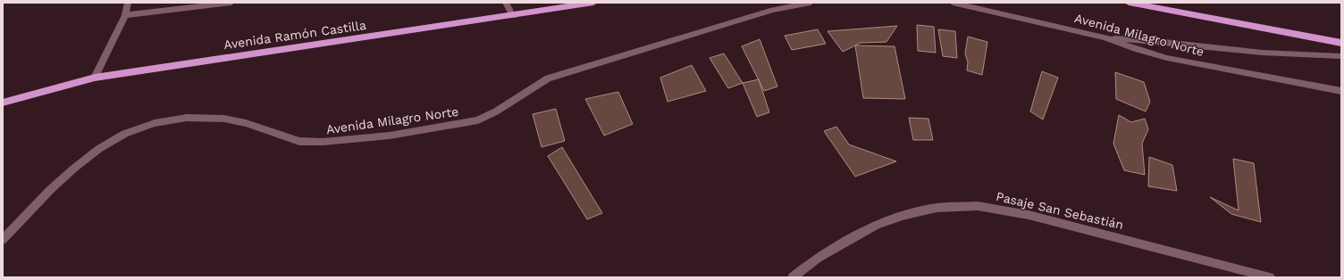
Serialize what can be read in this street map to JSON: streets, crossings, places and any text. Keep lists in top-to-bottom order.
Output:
{
  "streets": {
    "highway": ["Avenida Ramón Castilla"],
    "street": ["Avenida Milagro Norte", "Pasaje San Sebastián"]
  }
}
